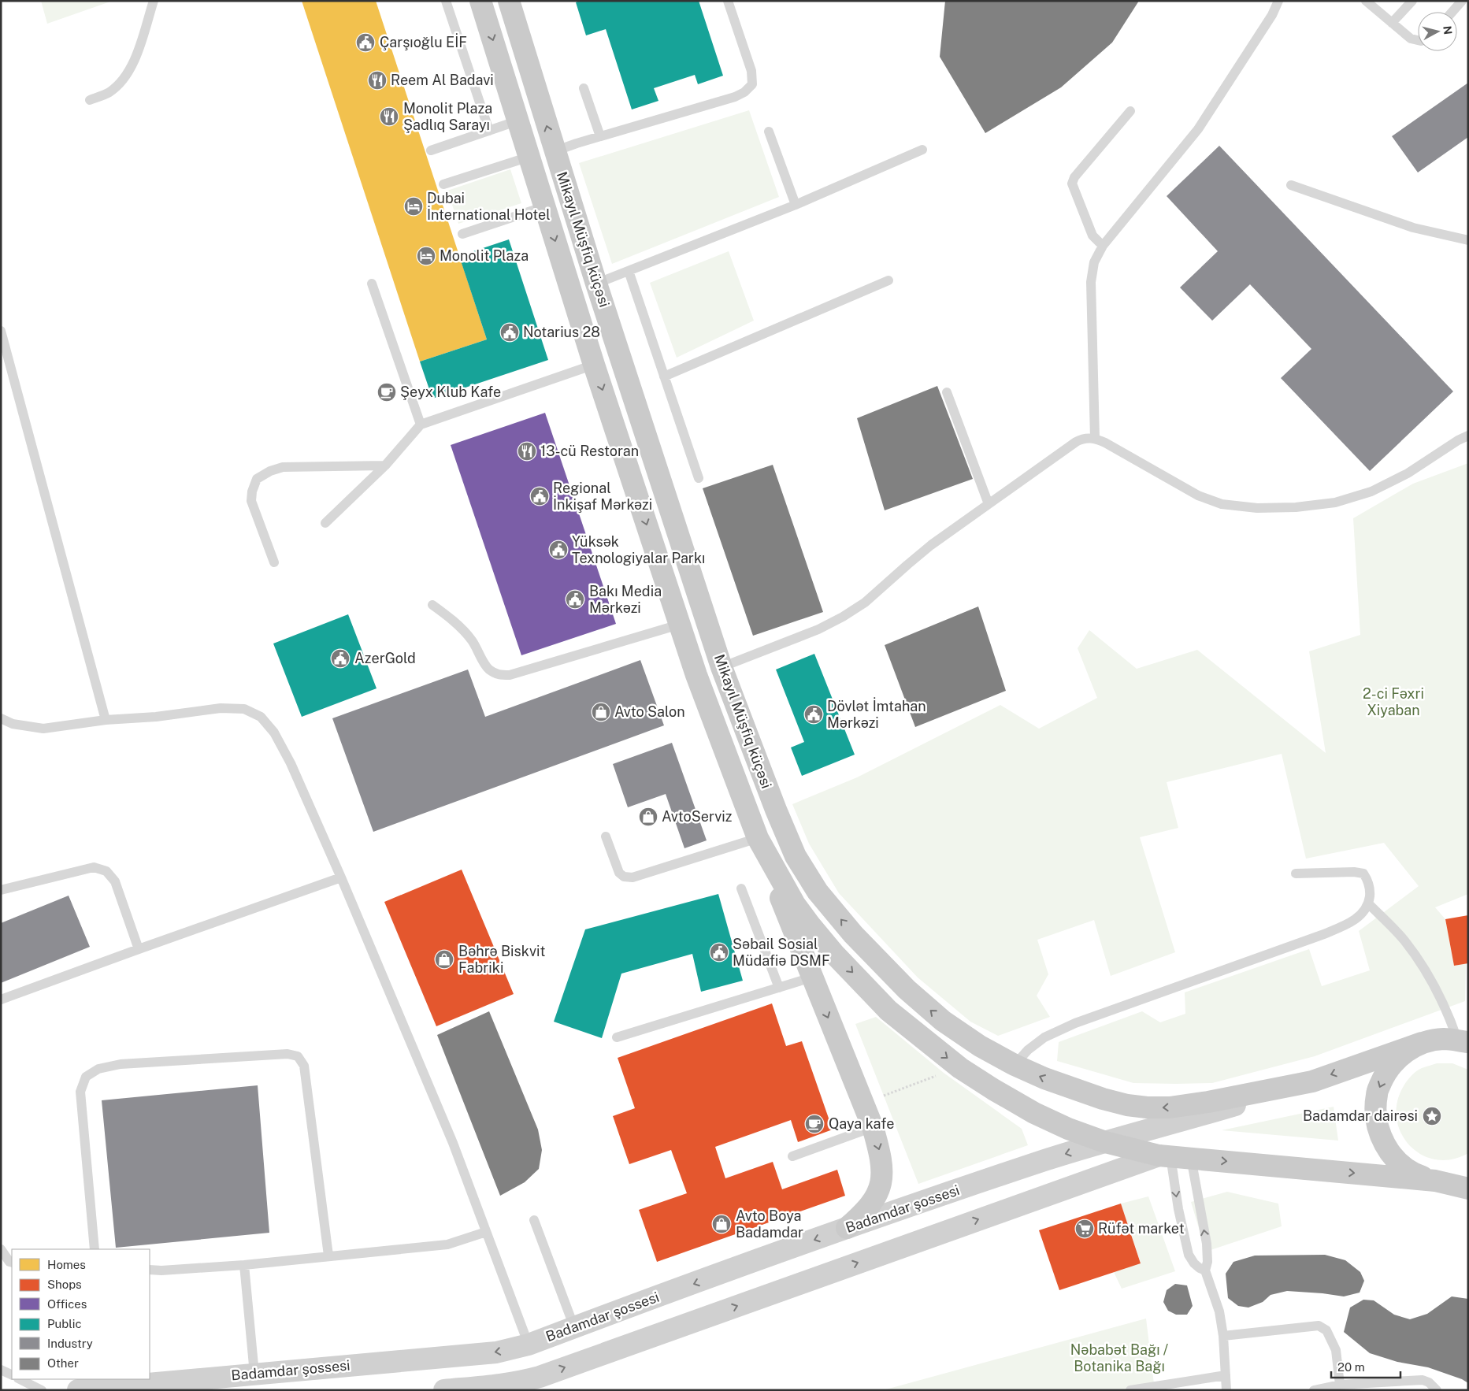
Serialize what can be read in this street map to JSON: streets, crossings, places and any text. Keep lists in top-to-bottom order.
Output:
{
  "streets": {
    "main road": ["Mikayıl Müşfiq küçəsi", "Badamdar şossesi"]
  },
  "crossings": [
    ["Mikayıl Müşfiq küçəsi", "Badamdar şossesi"]
  ],
  "parks": ["2-ci Fəxri Xiyaban", "Nəbabət Bağı / Botanika Bağı"],
  "places": {
    "public building": [
      "Çarşıoğlu EİF",
      "Notarius 28",
      "Regional İnkişaf Mərkəzi",
      "Yüksək Texnologiyalar Parkı",
      "Bakı Media Mərkəzi",
      "AzerGold",
      "Dövlət İmtahan Mərkəzi",
      "Səbail Sosial Müdafiə DSMF"
    ],
    "restaurant": ["Reem Al Badavi", "Monolit Plaza Şadlıq Sarayı", "13-cü Restoran"],
    "hotel": ["Dubai İnternational Hotel", "Monolit Plaza"],
    "cafe": ["Şeyx Klub Kafe", "Qaya kafe"],
    "shop": [
      "Avto Salon",
      "AvtoServiz",
      "Bəhrə Biskvit Fabriki",
      "Avto Boya Badamdar"
    ],
    "place": ["Badamdar dairəsi"],
    "supermarket": ["Rüfət market"]
  },
  "legend": [
    "Homes",
    "Shops",
    "Offices",
    "Public",
    "Industry",
    "Other"
  ],
  "scale_bar": "20 m",
  "north": "right"
}
